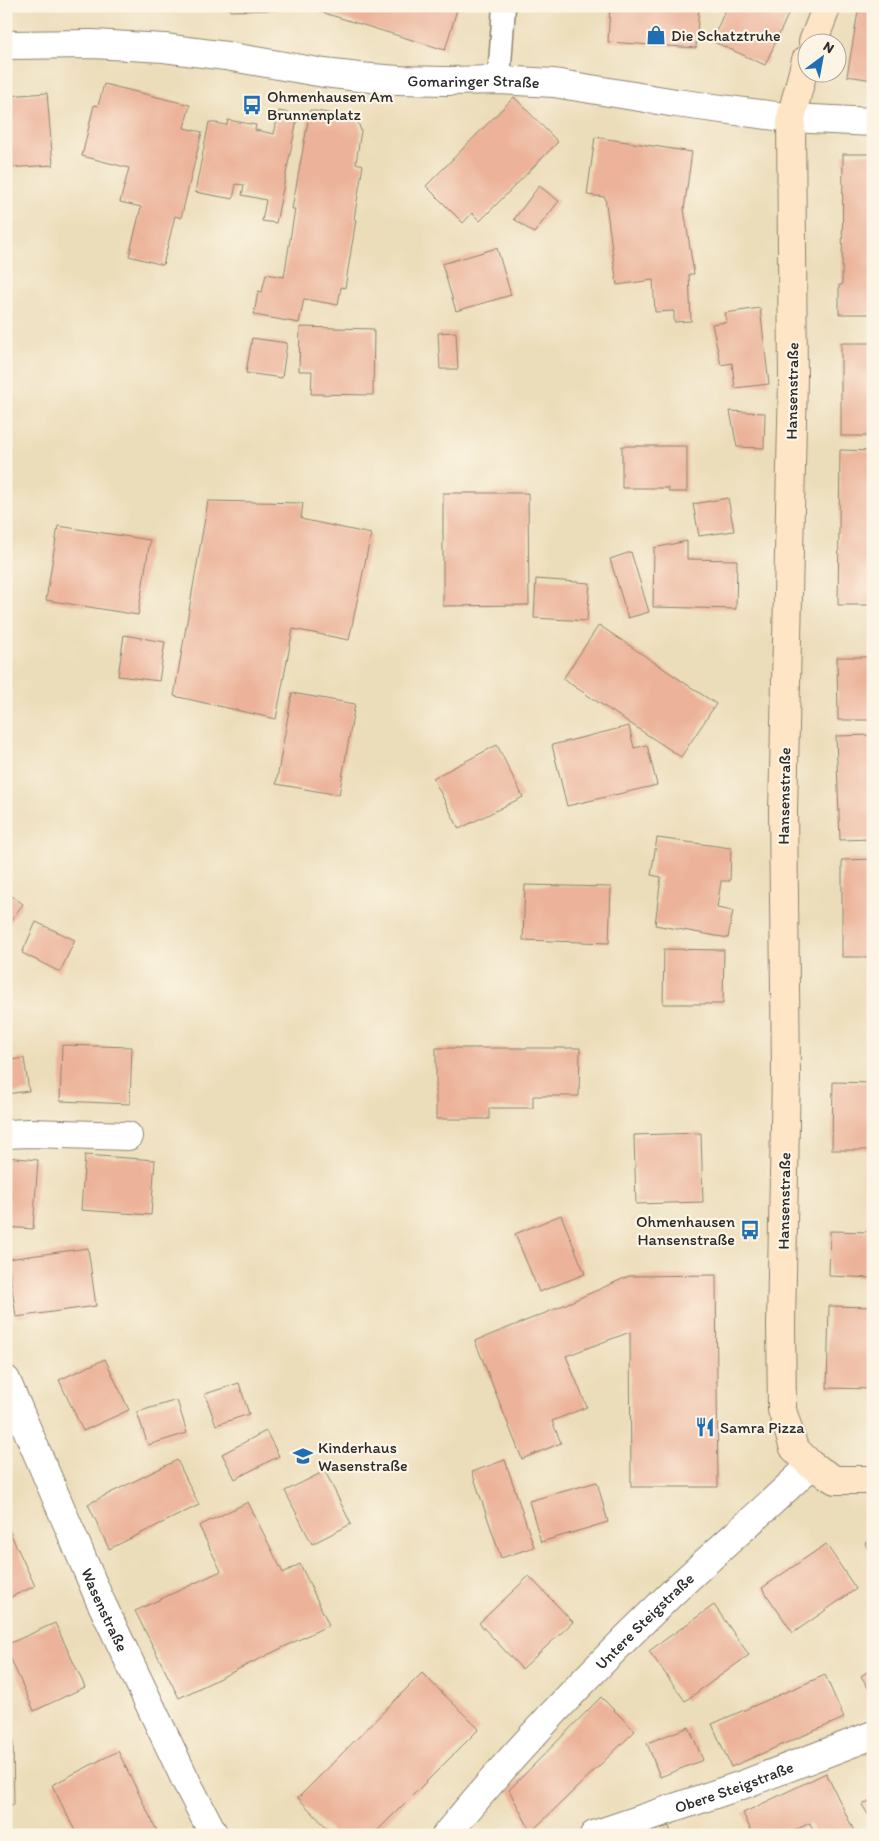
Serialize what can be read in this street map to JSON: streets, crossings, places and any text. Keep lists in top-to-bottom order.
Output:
{
  "streets": {
    "street": [
      "Gomaringer Straße",
      "Hansenstraße",
      "Wasenstraße",
      "Untere Steigstraße",
      "Obere Steigstraße"
    ]
  },
  "crossings": [
    ["Gomaringer Straße", "Hansenstraße"],
    ["Hansenstraße", "Untere Steigstraße"]
  ],
  "places": {
    "shop": ["Die Schatztruhe"],
    "bus stop": ["Ohmenhausen Am Brunnenplatz", "Ohmenhausen Hansenstraße"],
    "restaurant": ["Samra Pizza"],
    "school or university": ["Kinderhaus Wasenstraße"]
  },
  "north": "top right"
}
